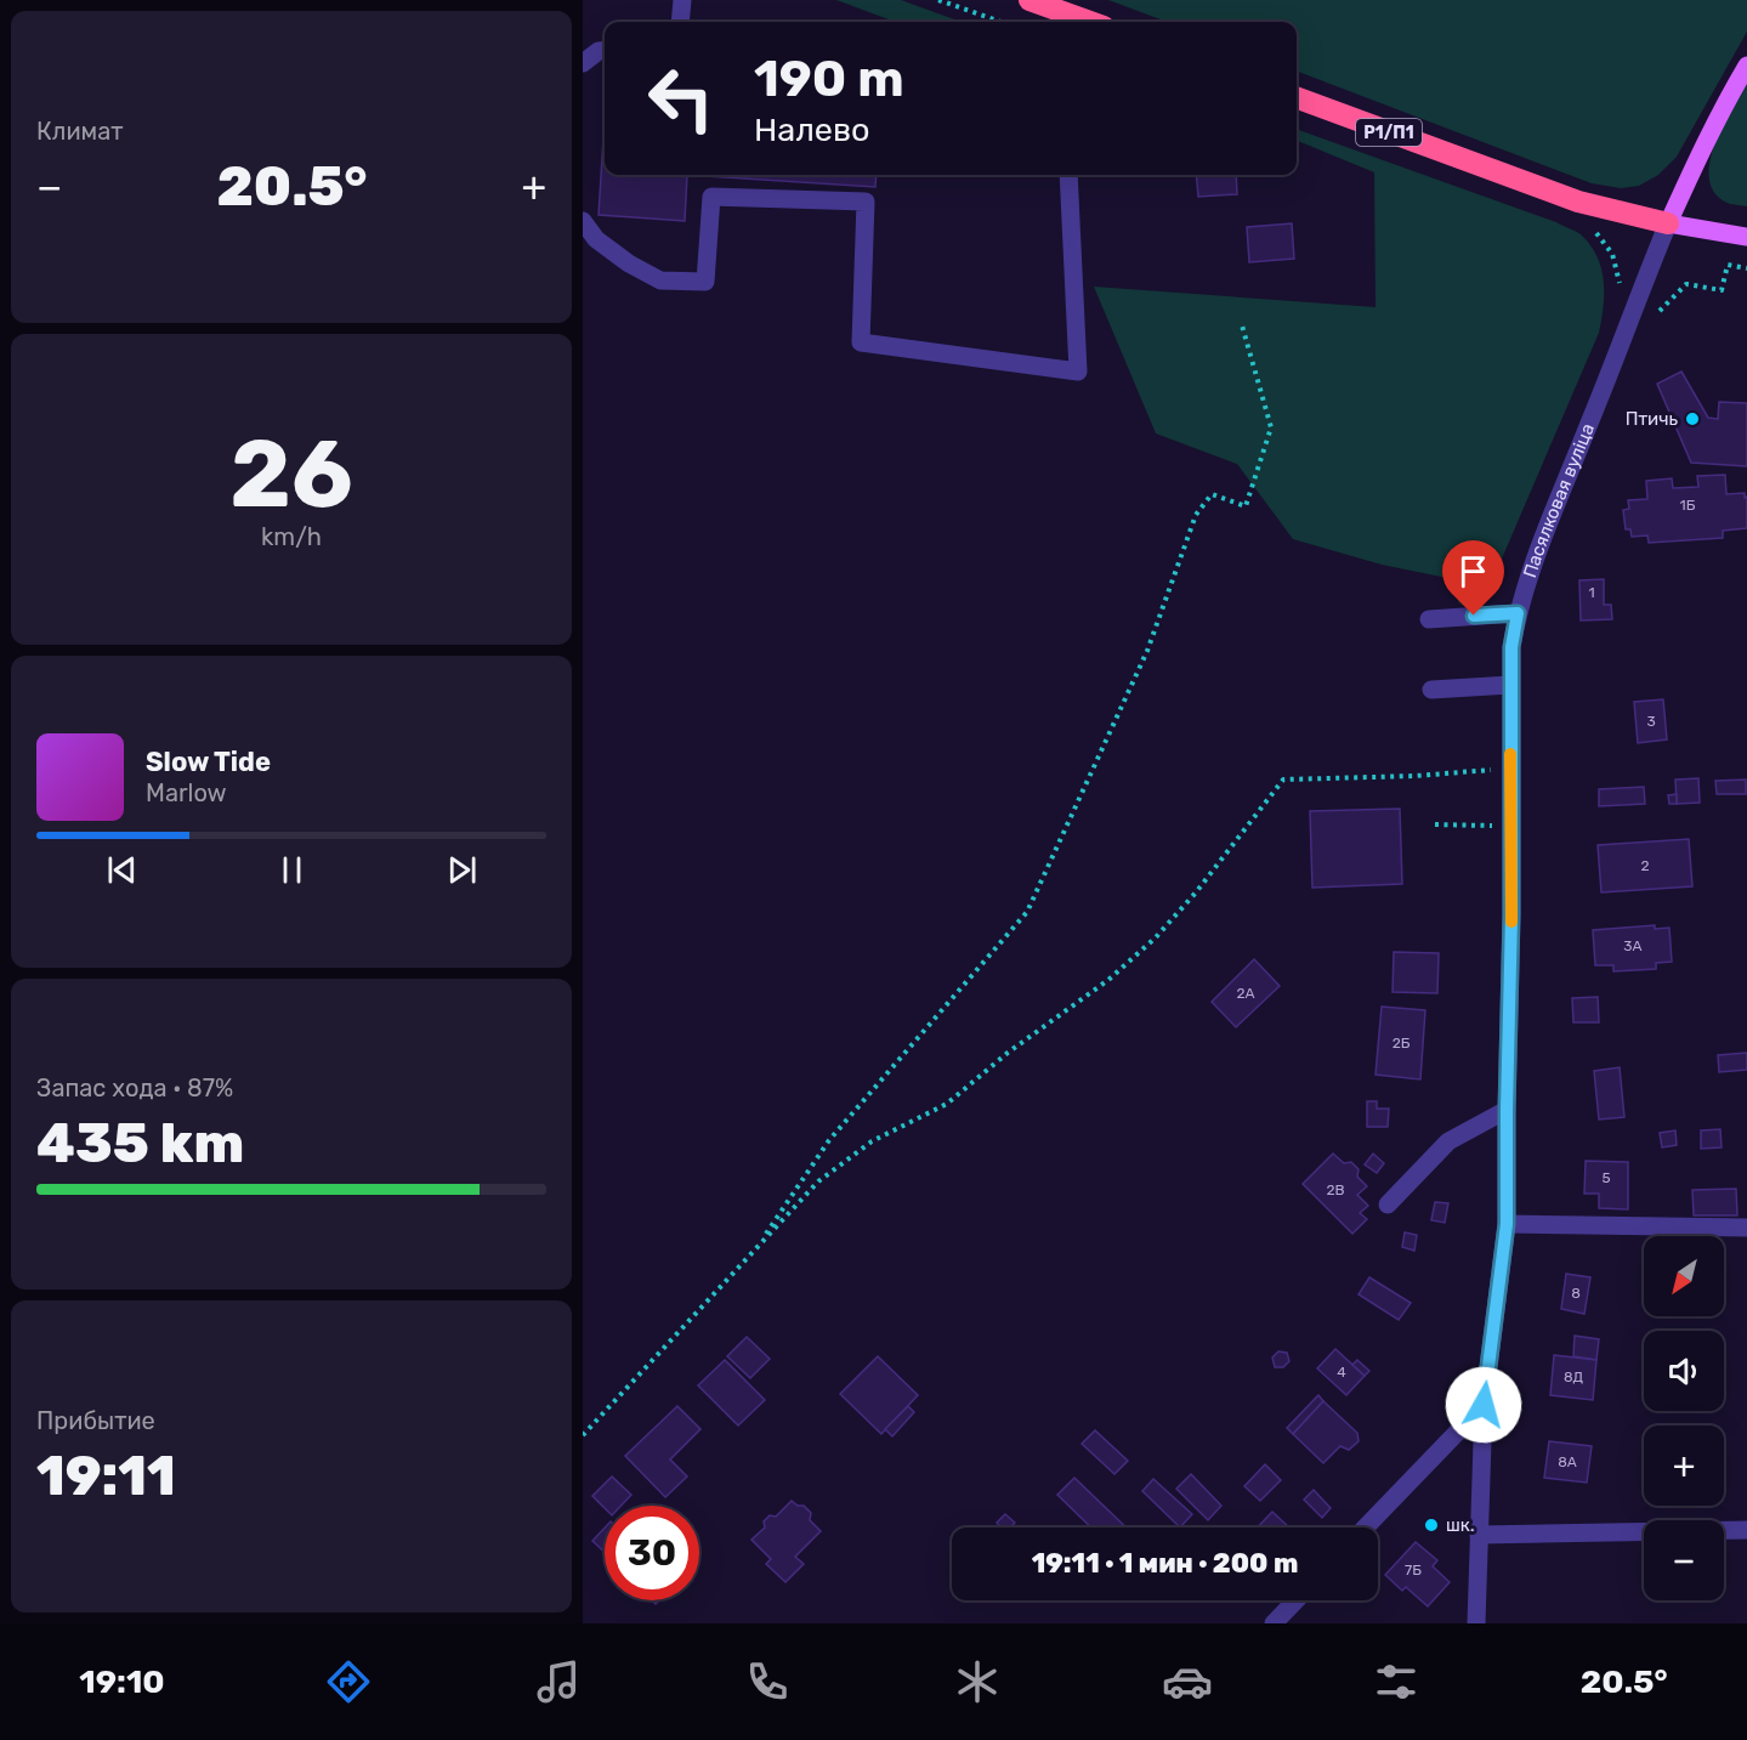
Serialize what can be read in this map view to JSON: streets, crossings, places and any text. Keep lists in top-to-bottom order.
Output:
{
  "streets": {
    "highway": ["Р1/П1"],
    "street": ["Пасялковая вуліца"]
  },
  "crossings": [
    ["Р1/П1", "Пасялковая вуліца"]
  ],
  "places": ["Птичь", "шк."],
  "house_numbers": [
    "1Б",
    "1",
    "3",
    "2",
    "3А",
    "2А",
    "2Б",
    "5",
    "2В",
    "8",
    "4",
    "8Д",
    "8А",
    "7Б"
  ],
  "north": "bottom left",
  "page": {
    "tile": [
      "Климат",
      ["26", "km/h"],
      ["Запас хода · 87%", "435 km"],
      ["Прибытие", "19:11"]
    ],
    "turn": ["190 m", "Налево"],
    "heat": ["−", "20.5°", "+"],
    "song": ["Slow Tide", "Marlow"],
    "map_buttons": ["+", "−"],
    "limit": "30",
    "trip": "19:11 · 1 мин · 200 m",
    "tabs": ["19:10", "20.5°"]
  }
}
